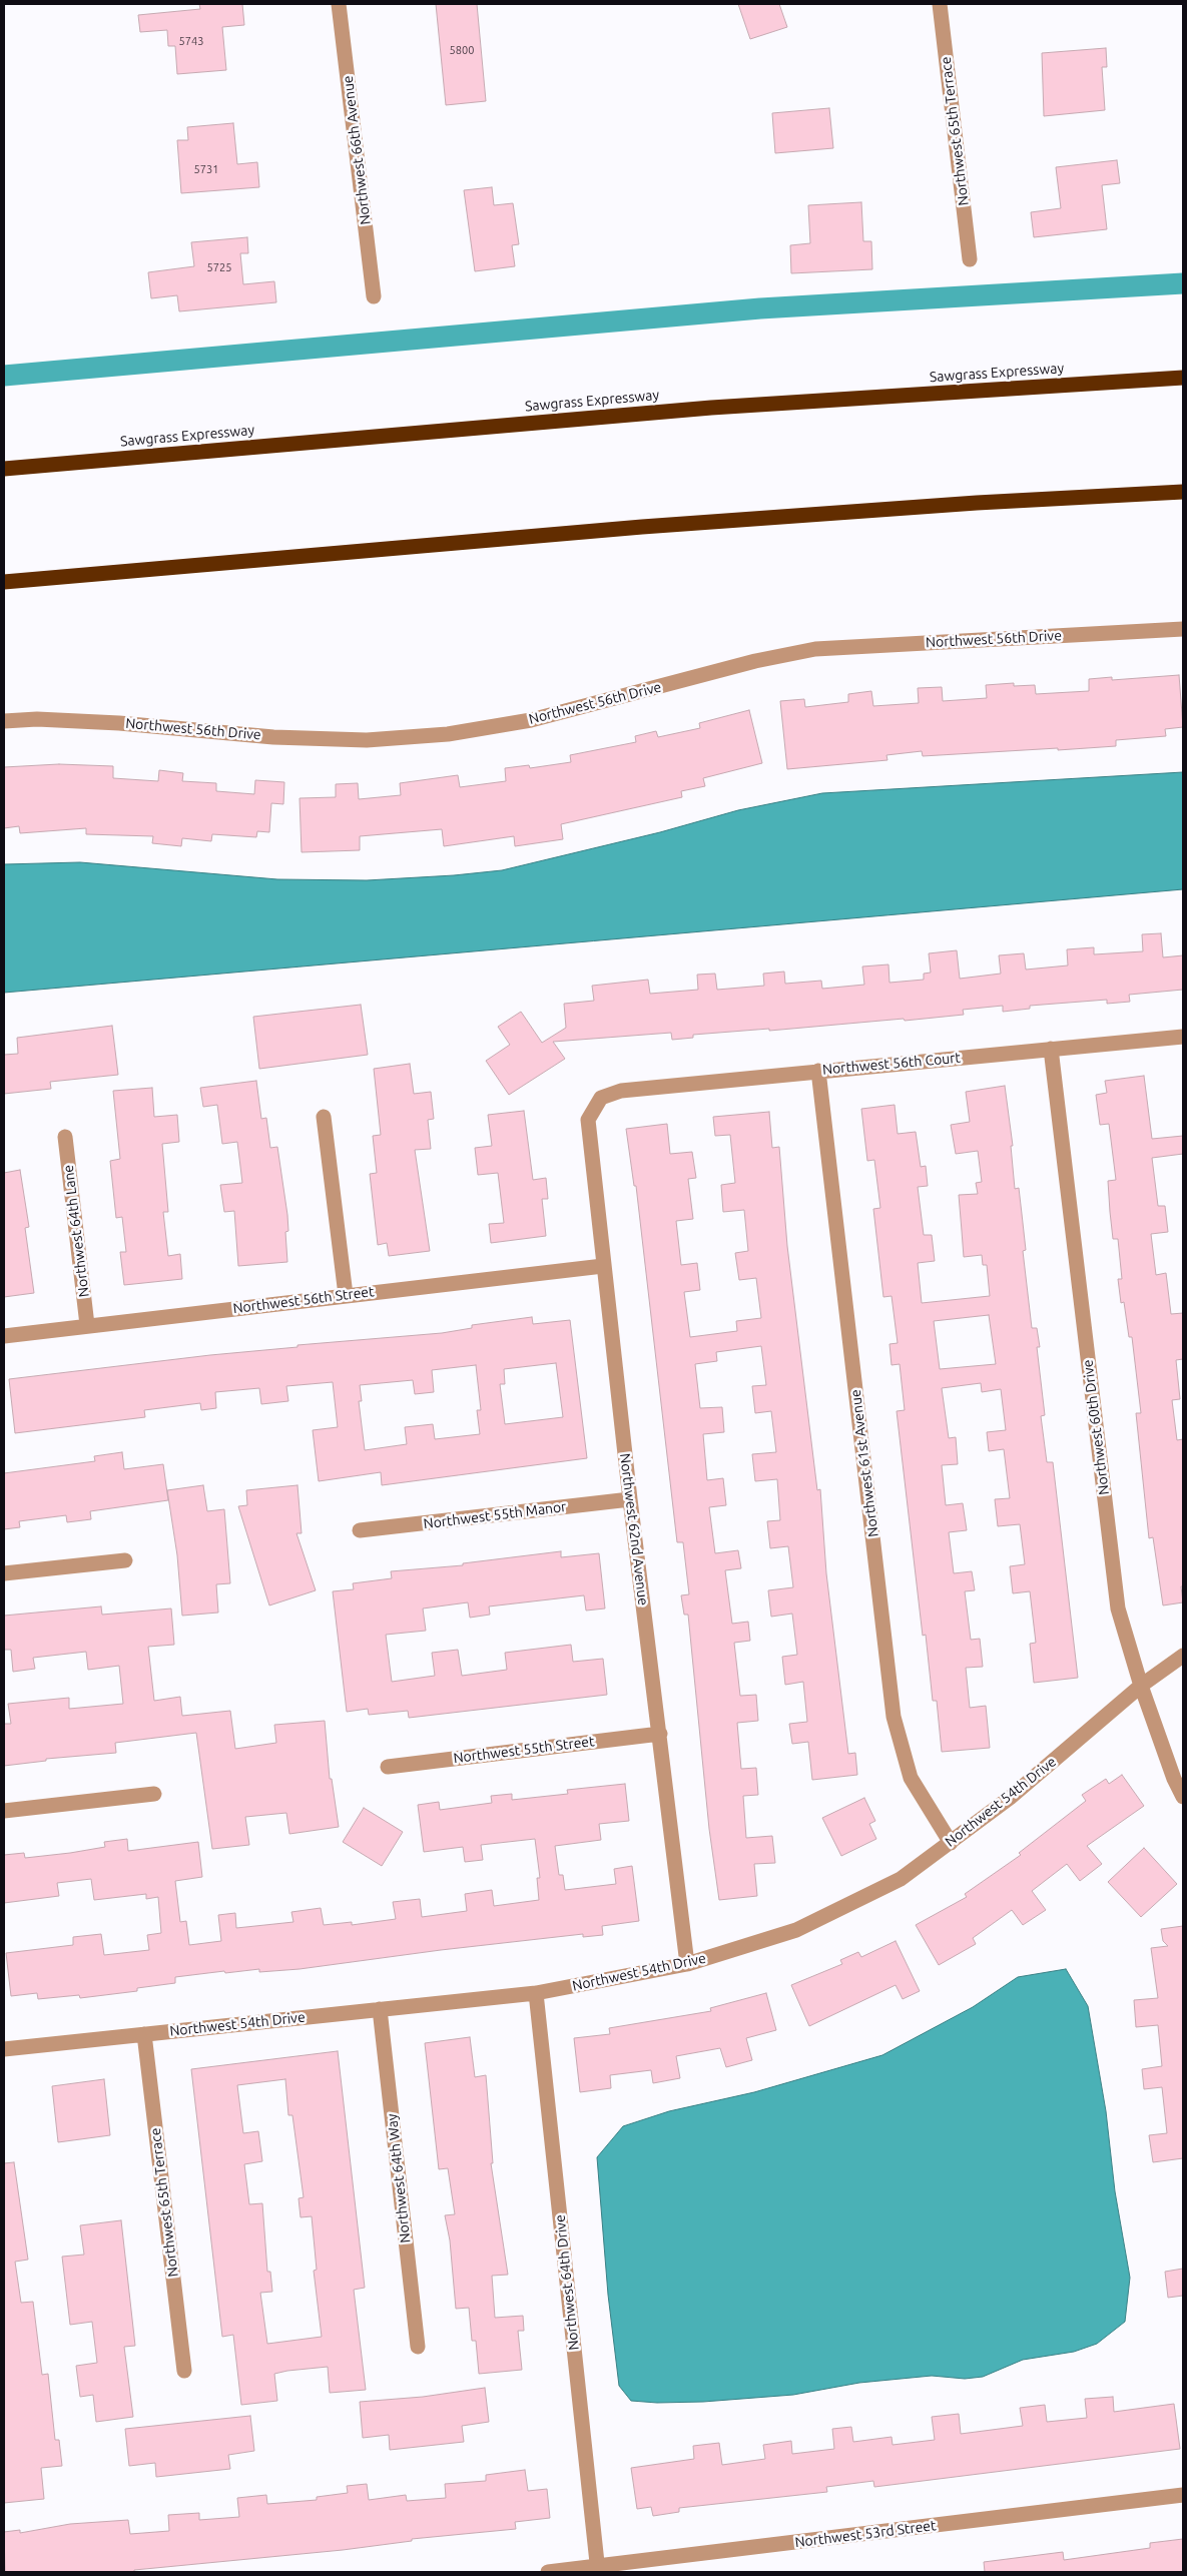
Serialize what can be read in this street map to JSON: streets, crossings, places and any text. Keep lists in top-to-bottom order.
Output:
{
  "streets": {
    "highway": ["Sawgrass Expressway"],
    "street": [
      "Northwest 65th Terrace",
      "Northwest 66th Avenue",
      "Northwest 56th Drive",
      "Northwest 56th Court",
      "Northwest 64th Lane",
      "Northwest 56th Street",
      "Northwest 60th Drive",
      "Northwest 61st Avenue",
      "Northwest 55th Manor",
      "Northwest 62nd Avenue",
      "Northwest 55th Street",
      "Northwest 54th Drive",
      "Northwest 64th Way",
      "Northwest 64th Drive",
      "Northwest 53rd Street"
    ]
  },
  "crossings": [
    ["Northwest 65th Terrace", "Northwest 54th Drive"],
    ["Northwest 56th Court", "Northwest 60th Drive"],
    ["Northwest 56th Court", "Northwest 61st Avenue"],
    ["Northwest 56th Court", "Northwest 62nd Avenue"],
    ["Northwest 64th Lane", "Northwest 56th Street"],
    ["Northwest 56th Street", "Northwest 62nd Avenue"],
    ["Northwest 60th Drive", "Northwest 54th Drive"],
    ["Northwest 61st Avenue", "Northwest 54th Drive"],
    ["Northwest 55th Manor", "Northwest 62nd Avenue"],
    ["Northwest 62nd Avenue", "Northwest 55th Street"],
    ["Northwest 62nd Avenue", "Northwest 54th Drive"],
    ["Northwest 54th Drive", "Northwest 64th Way"],
    ["Northwest 54th Drive", "Northwest 64th Drive"],
    ["Northwest 64th Drive", "Northwest 53rd Street"]
  ],
  "house_numbers": [
    "5743",
    "5800",
    "5731",
    "5725"
  ]
}
